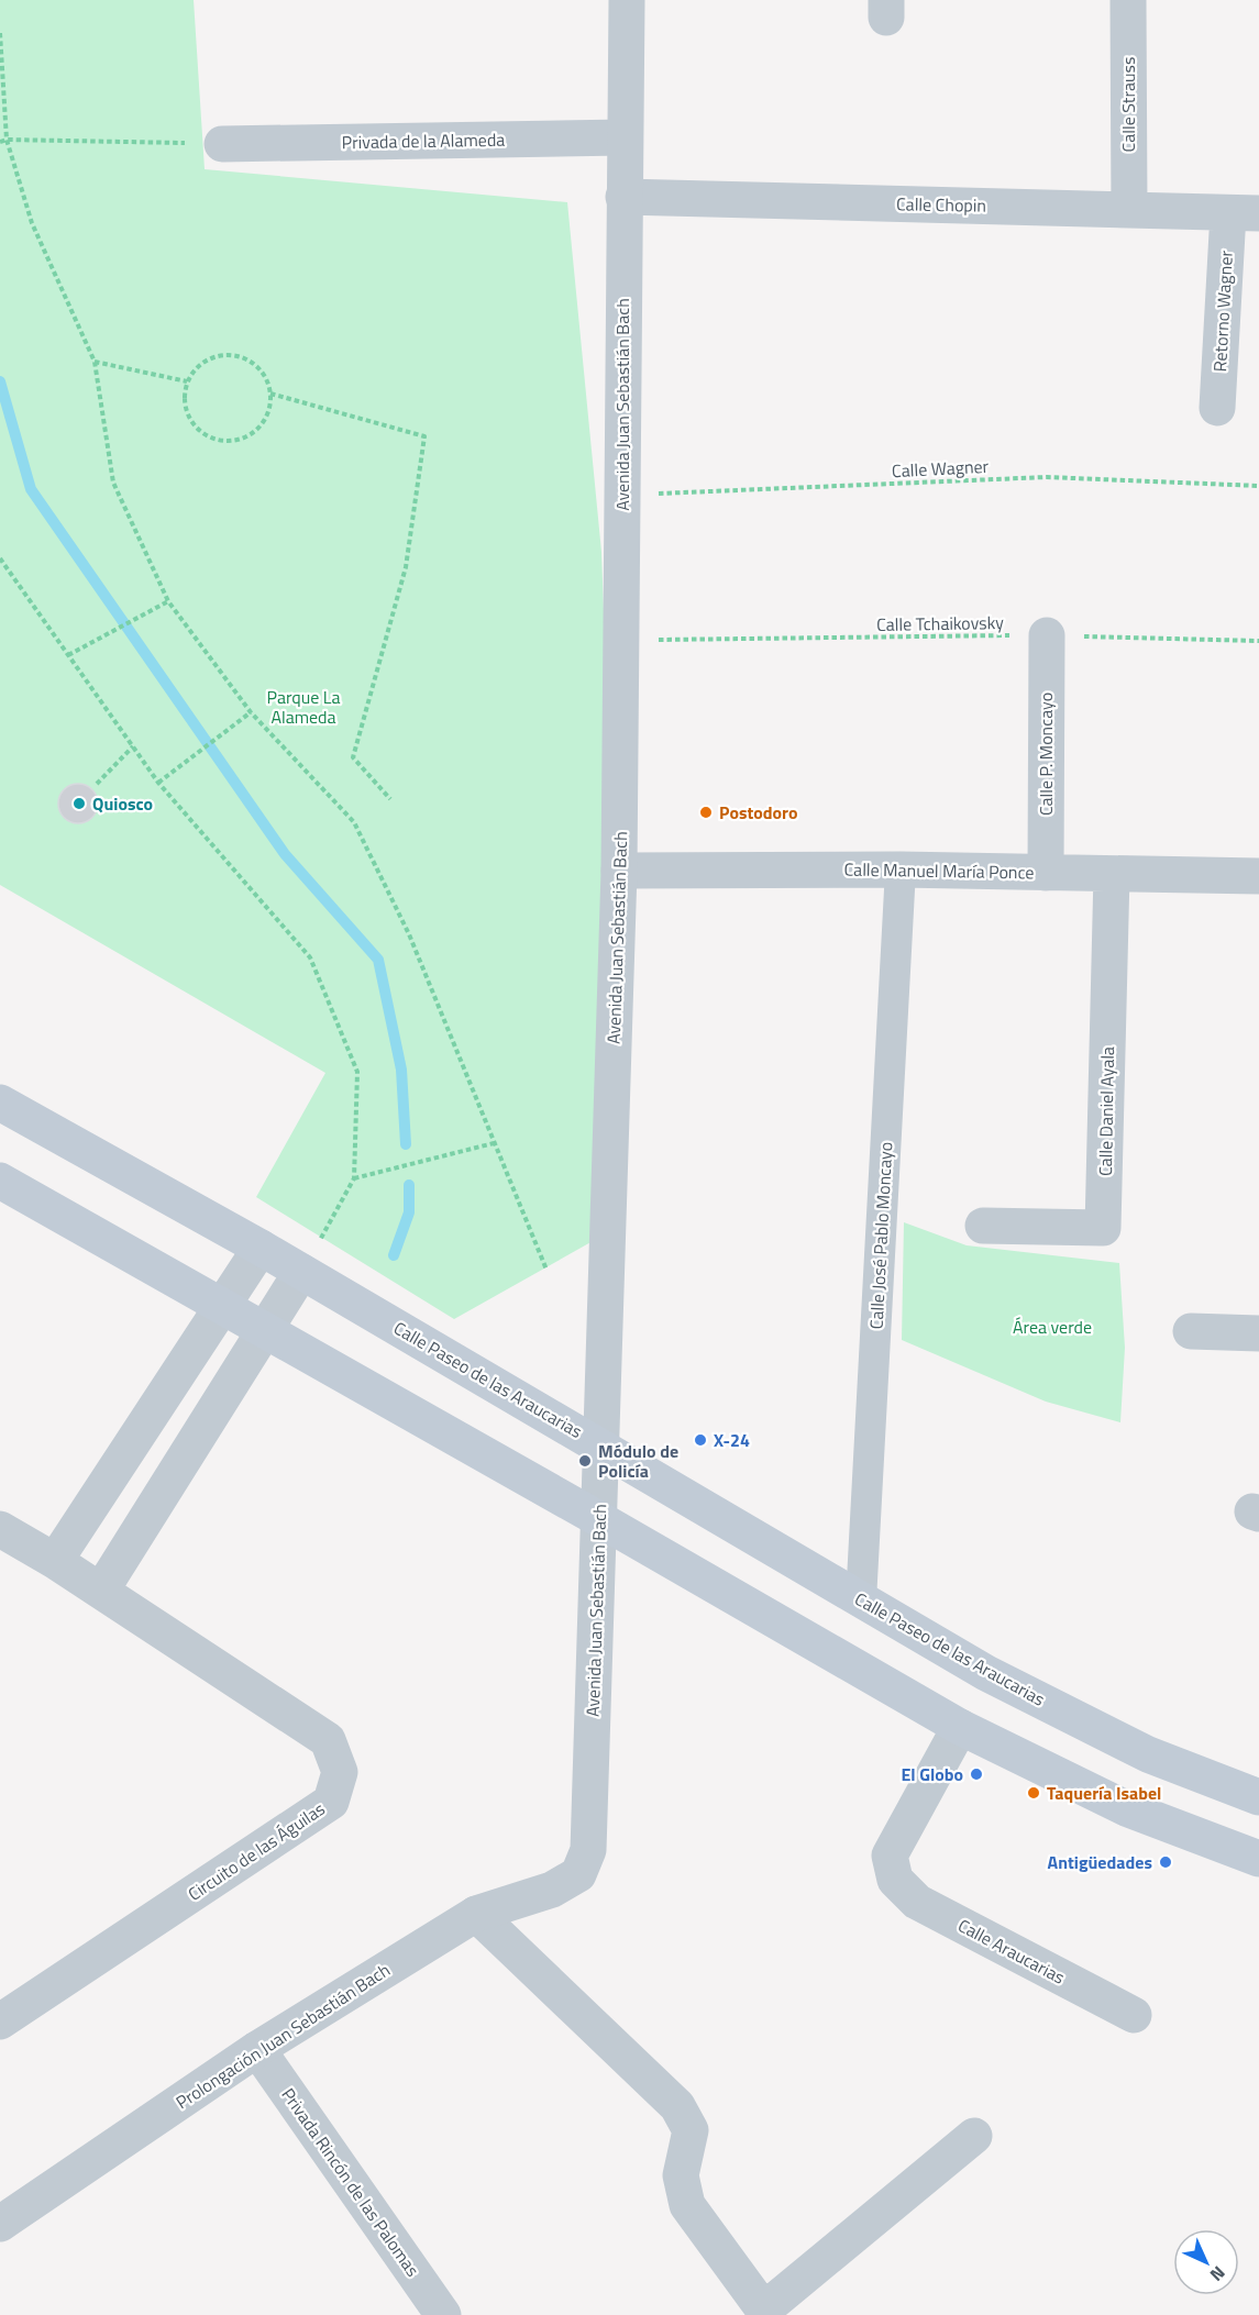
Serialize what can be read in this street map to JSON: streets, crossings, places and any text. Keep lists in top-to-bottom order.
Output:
{
  "streets": {
    "main road": ["Calle Paseo de las Araucarias"],
    "street": [
      "Calle Strauss",
      "Privada de la Alameda",
      "Calle Chopin",
      "Retorno Wagner",
      "Avenida Juan Sebastián Bach",
      "Calle P. Moncayo",
      "Calle Manuel María Ponce",
      "Calle Daniel Ayala",
      "Calle José Pablo Moncayo",
      "Circuito de las Águilas",
      "Calle Araucarias",
      "Prolongación Juan Sebastián Bach",
      "Privada Rincón de las Palomas"
    ],
    "path": ["Calle Wagner", "Calle Tchaikovsky"]
  },
  "crossings": [
    ["Calle Strauss", "Calle Chopin"],
    ["Privada de la Alameda", "Avenida Juan Sebastián Bach"],
    ["Calle Chopin", "Retorno Wagner"],
    ["Calle Chopin", "Avenida Juan Sebastián Bach"],
    ["Avenida Juan Sebastián Bach", "Calle Wagner"],
    ["Avenida Juan Sebastián Bach", "Calle Tchaikovsky"],
    ["Avenida Juan Sebastián Bach", "Calle Manuel María Ponce"],
    ["Avenida Juan Sebastián Bach", "Calle Paseo de las Araucarias"],
    ["Avenida Juan Sebastián Bach", "Prolongación Juan Sebastián Bach"],
    ["Calle Tchaikovsky", "Calle P. Moncayo"],
    ["Calle P. Moncayo", "Calle Manuel María Ponce"],
    ["Calle Manuel María Ponce", "Calle Daniel Ayala"],
    ["Calle Manuel María Ponce", "Calle José Pablo Moncayo"],
    ["Calle José Pablo Moncayo", "Calle Paseo de las Araucarias"],
    ["Prolongación Juan Sebastián Bach", "Privada Rincón de las Palomas"]
  ],
  "parks": ["Parque La Alameda", "Área verde"],
  "places": [
    "Quiosco",
    "Postodoro",
    "X-24",
    "Módulo de Policía",
    "El Globo",
    "Taquería Isabel",
    "Antigüedades"
  ],
  "north": "bottom right"
}
